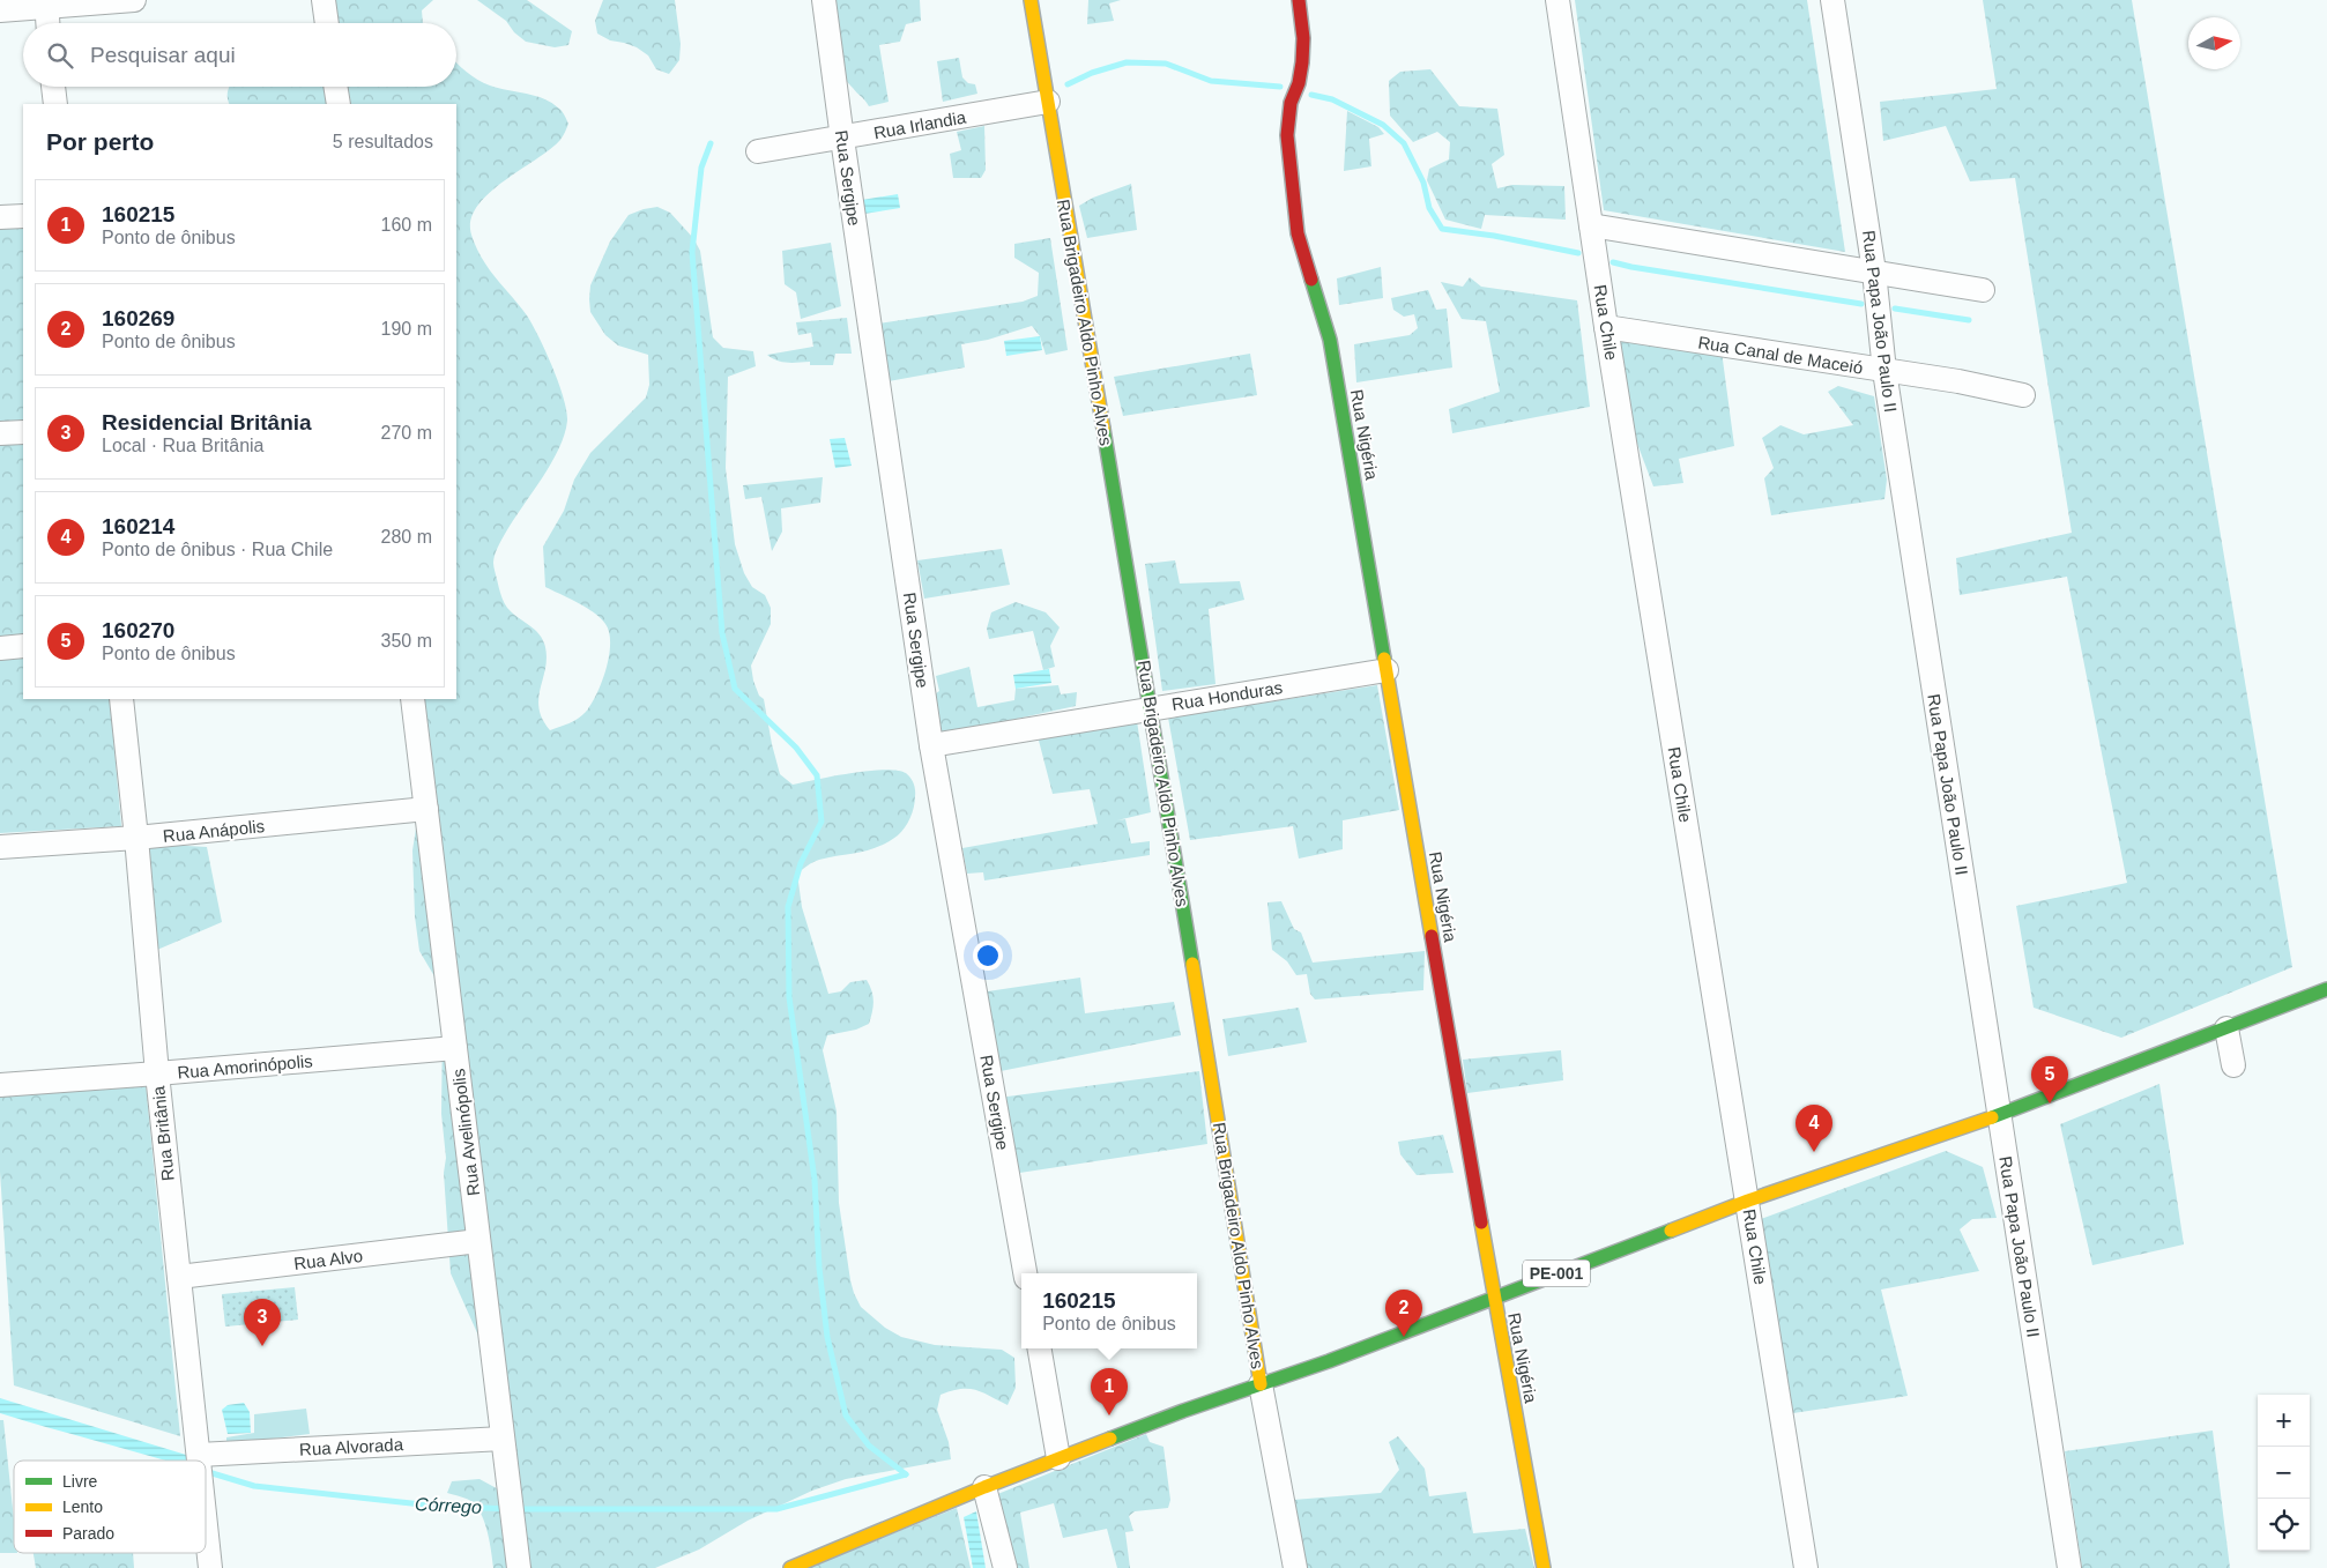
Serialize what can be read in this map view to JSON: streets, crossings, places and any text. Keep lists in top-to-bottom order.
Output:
{
  "streets": {
    "street": [
      "Rua Irlandia",
      "Rua Sergipe",
      "Rua Papa João Paulo II",
      "Rua Brigadeiro Aldo Pinho Alves",
      "Rua Chile",
      "Rua Canal de Maceió",
      "Rua Nigéria",
      "Rua Honduras",
      "Rua Anápolis",
      "Rua Amorinópolis",
      "Rua Avelinópolis",
      "Rua Britânia",
      "Rua Alvo",
      "PE-001",
      "Rua Alvorada"
    ]
  },
  "crossings": [
    ["Rua Irlandia", "Rua Sergipe"],
    ["Rua Irlandia", "Rua Brigadeiro Aldo Pinho Alves"],
    ["Rua Sergipe", "Rua Honduras"],
    ["Rua Papa João Paulo II", "Rua Canal de Maceió"],
    ["Rua Papa João Paulo II", "PE-001"],
    ["Rua Brigadeiro Aldo Pinho Alves", "Rua Honduras"],
    ["Rua Brigadeiro Aldo Pinho Alves", "PE-001"],
    ["Rua Chile", "Rua Canal de Maceió"],
    ["Rua Chile", "PE-001"],
    ["Rua Nigéria", "Rua Honduras"],
    ["Rua Nigéria", "PE-001"],
    ["Rua Anápolis", "Rua Avelinópolis"],
    ["Rua Anápolis", "Rua Britânia"],
    ["Rua Amorinópolis", "Rua Avelinópolis"],
    ["Rua Amorinópolis", "Rua Britânia"],
    ["Rua Avelinópolis", "Rua Alvo"],
    ["Rua Avelinópolis", "Rua Alvorada"],
    ["Rua Britânia", "Rua Alvo"],
    ["Rua Britânia", "Rua Alvorada"]
  ],
  "water": ["Córrego"],
  "legend": ["Livre", "Lento", "Parado"],
  "north": "right",
  "page": {
    "search": "Pesquisar aqui",
    "heading": ["Por perto", "5 resultados"],
    "list": [
      {
        "mark": "1",
        "name": "160215",
        "note": "Ponto de ônibus",
        "value": "160 m"
      },
      {
        "mark": "2",
        "name": "160269",
        "note": "Ponto de ônibus",
        "value": "190 m"
      },
      {
        "mark": "3",
        "name": "Residencial Britânia",
        "note": "Local · Rua Britânia",
        "value": "270 m"
      },
      {
        "mark": "4",
        "name": "160214",
        "note": "Ponto de ônibus · Rua Chile",
        "value": "280 m"
      },
      {
        "mark": "5",
        "name": "160270",
        "note": "Ponto de ônibus",
        "value": "350 m"
      }
    ],
    "pins": [
      "5",
      "4",
      "2",
      "3",
      "1"
    ],
    "popup": ["160215", "Ponto de ônibus"],
    "map_buttons": ["+", "−"]
  }
}
